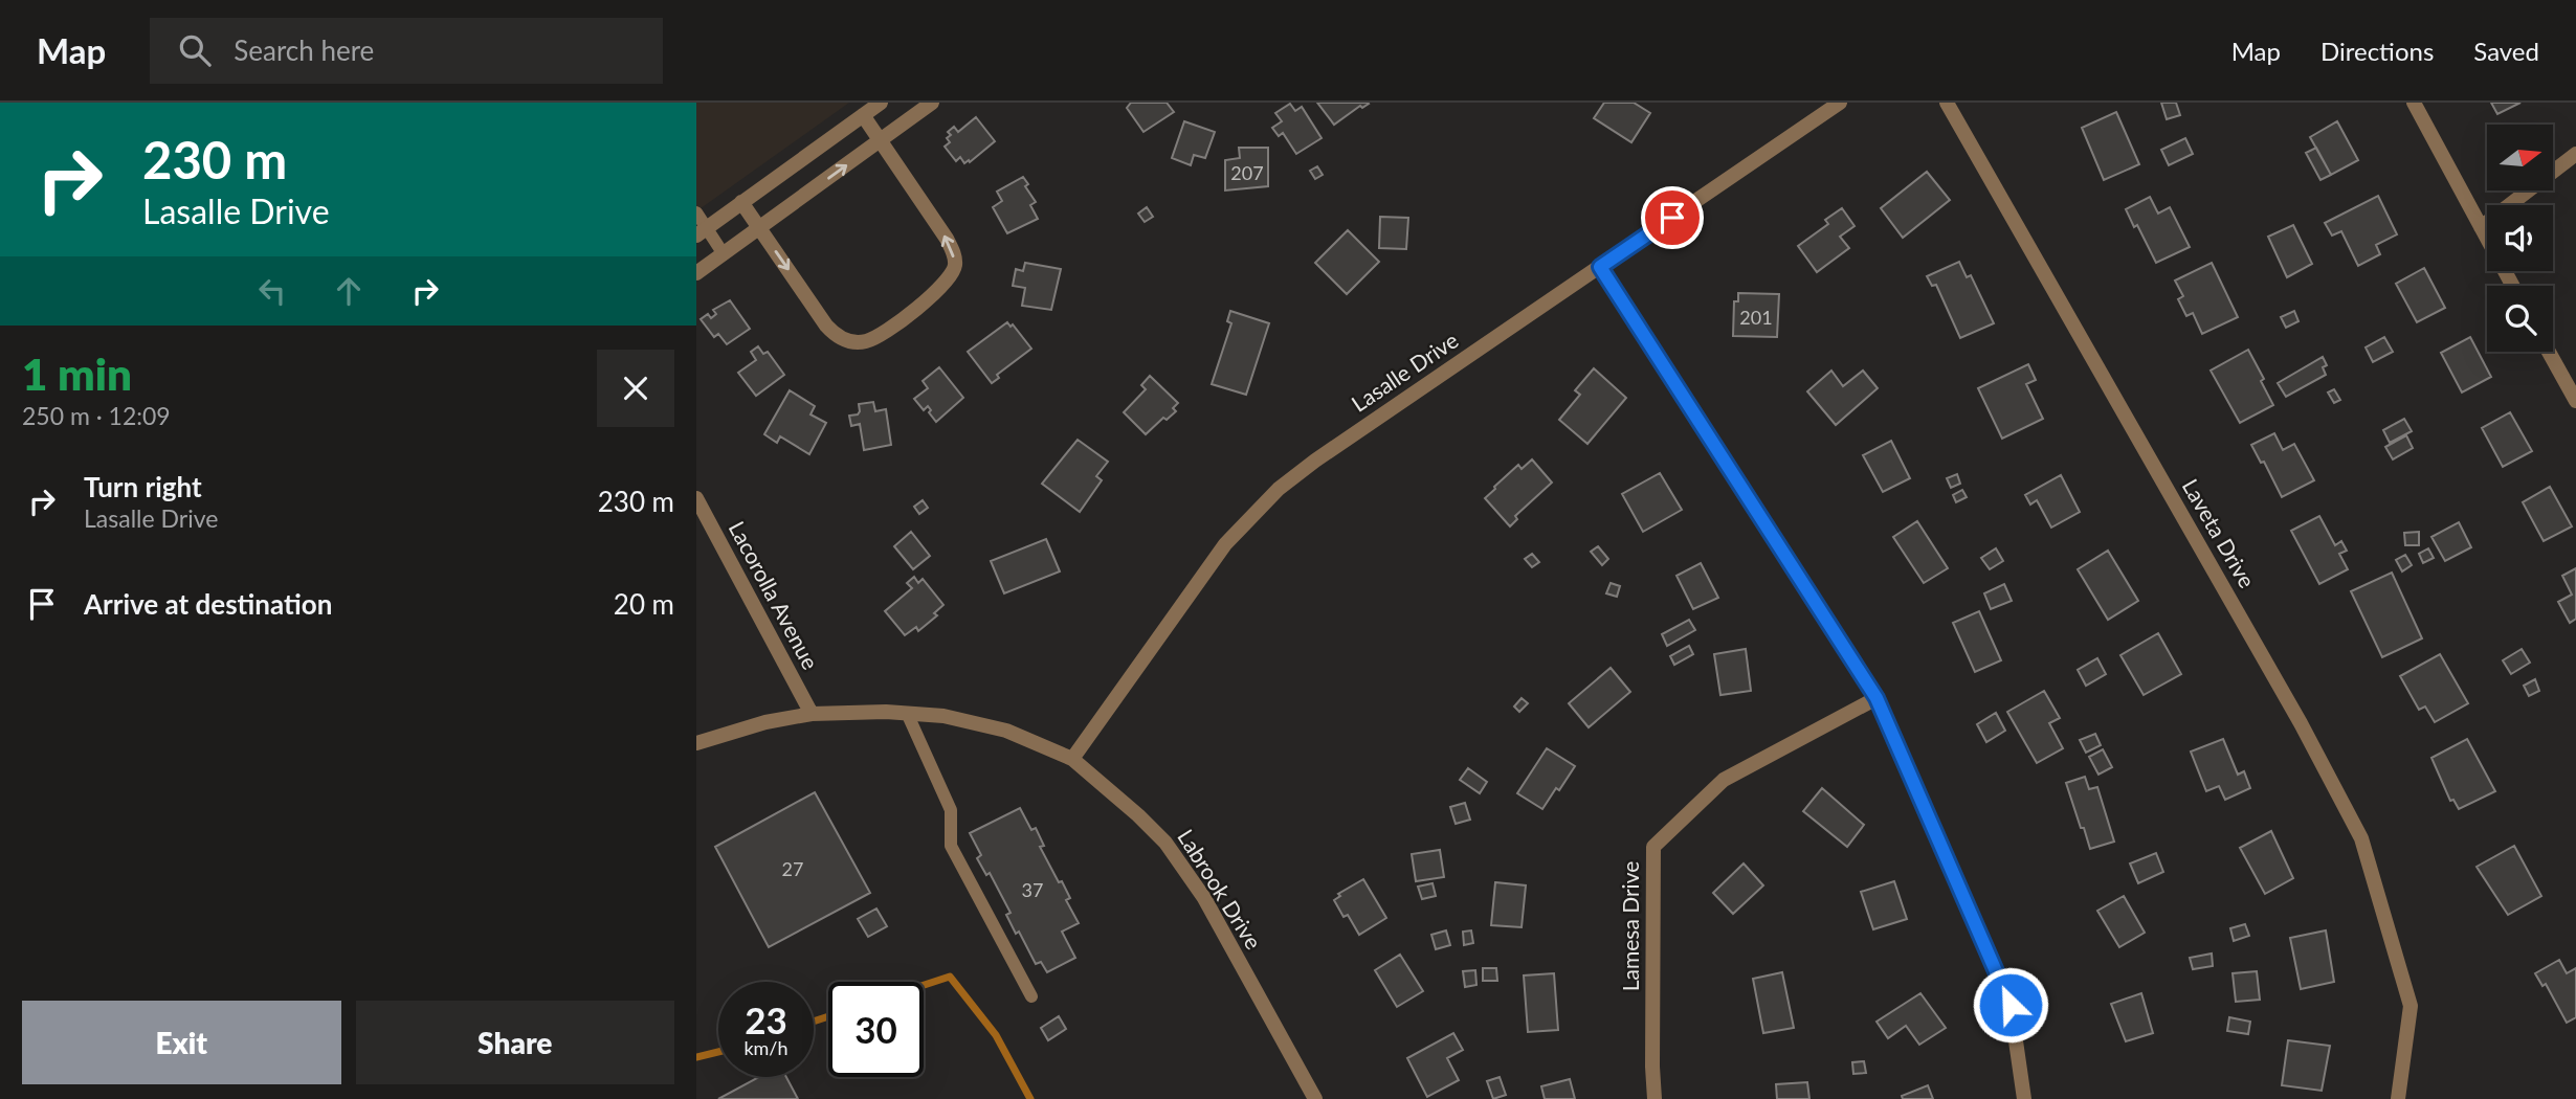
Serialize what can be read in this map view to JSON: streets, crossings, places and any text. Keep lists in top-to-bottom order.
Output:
{
  "streets": {
    "street": [
      "Lasalle Drive",
      "Laveta Drive",
      "Lacorolla Avenue",
      "Labrook Drive",
      "Lamesa Drive"
    ]
  },
  "crossings": [
    ["Lasalle Drive", "Labrook Drive"],
    ["Lacorolla Avenue", "Labrook Drive"]
  ],
  "house_numbers": [
    "207",
    "201",
    "27",
    "37"
  ],
  "north": "right",
  "page": {
    "header": "Map",
    "search": "Search here",
    "nav": ["Map", "Directions", "Saved"],
    "turn": ["230 m", "Lasalle Drive"],
    "heading": ["1 min", "250 m · 12:09"],
    "list": [
      {
        "name": "Turn right",
        "note": "Lasalle Drive",
        "value": "230 m"
      },
      {
        "name": "Arrive at destination",
        "value": "20 m"
      }
    ],
    "speed": "23 km/h",
    "limit": "30",
    "buttons": ["Exit", "Share"]
  }
}
